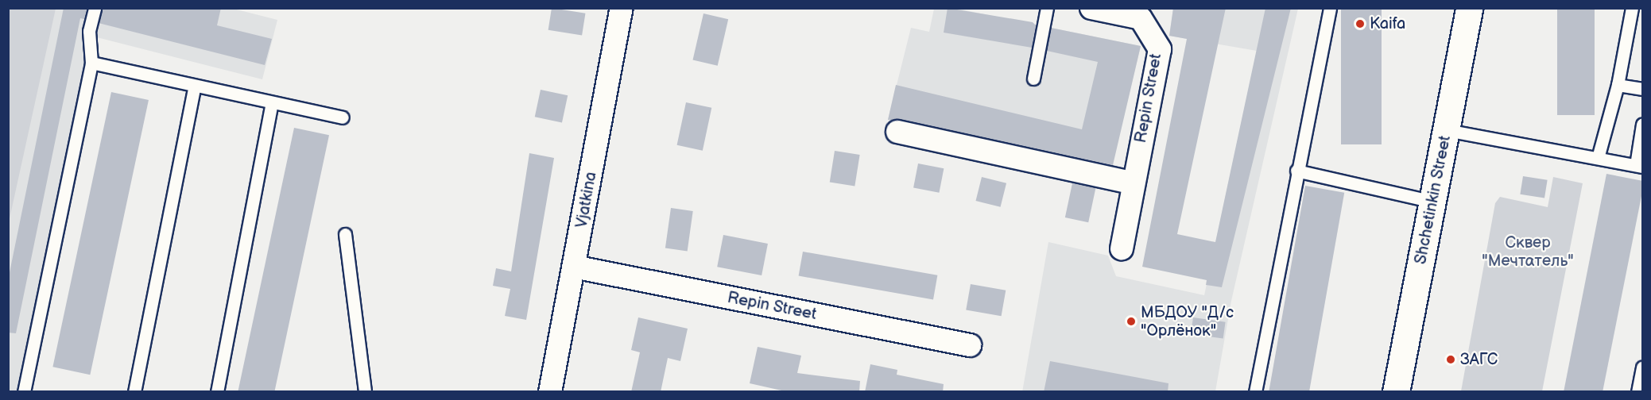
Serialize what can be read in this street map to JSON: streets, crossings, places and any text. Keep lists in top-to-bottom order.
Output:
{
  "streets": {
    "main road": ["Shchetinkin Street"],
    "street": ["Repin Street", "Vjatkina"]
  },
  "crossings": [
    ["Repin Street", "Vjatkina"]
  ],
  "parks": ["Сквер \"Мечтатель\""],
  "places": ["Kaifa", "МБДОУ \"Д/с \"Орлёнок\"", "ЗАГС"]
}
